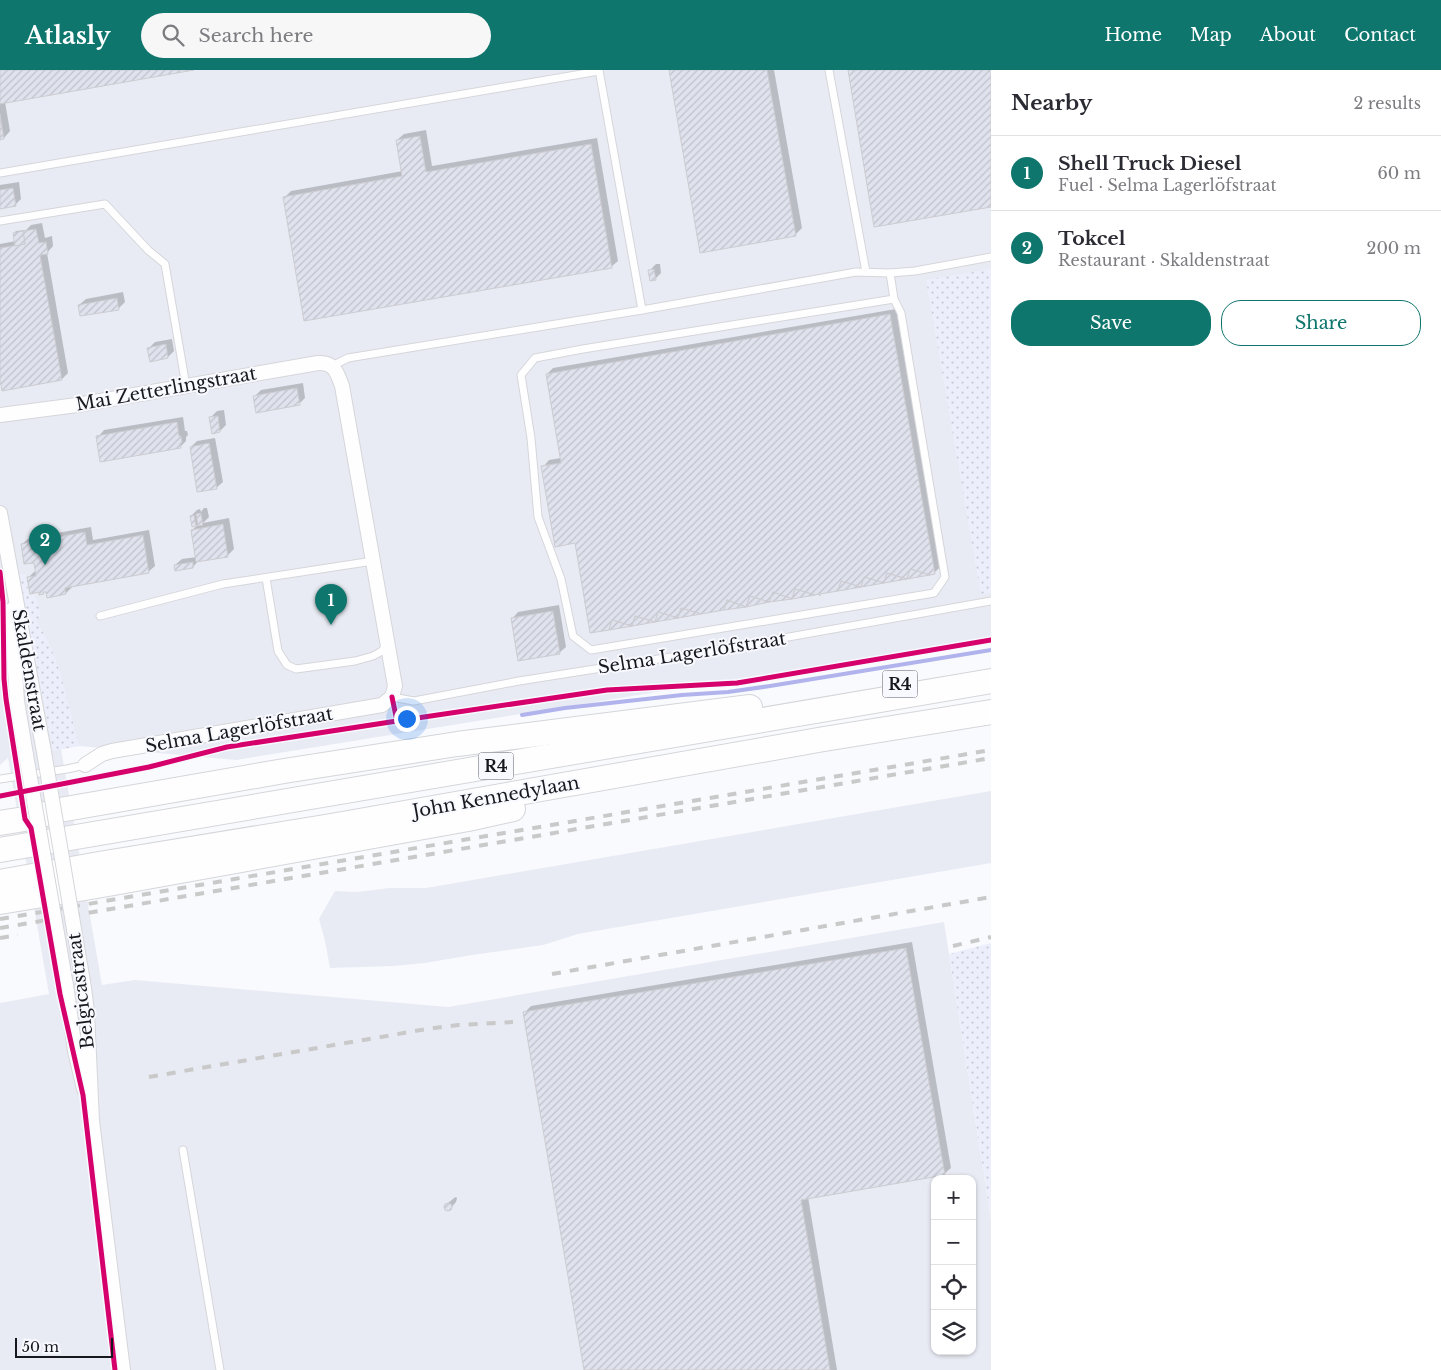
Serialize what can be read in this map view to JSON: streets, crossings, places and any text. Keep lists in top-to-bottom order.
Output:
{
  "streets": {
    "highway": ["R4", "John Kennedylaan"],
    "street": [
      "Mai Zetterlingstraat",
      "Selma Lagerlöfstraat",
      "Skaldenstraat",
      "Belgicastraat"
    ]
  },
  "crossings": [
    ["R4", "John Kennedylaan"],
    ["R4", "Belgicastraat"]
  ],
  "scale_bar": "50 m",
  "page": {
    "header": "Atlasly",
    "search": "Search here",
    "nav": [
      "Home",
      "Map",
      "About",
      "Contact"
    ],
    "heading": ["Nearby", "2 results"],
    "list": [
      {
        "mark": "1",
        "name": "Shell Truck Diesel",
        "note": "Fuel · Selma Lagerlöfstraat",
        "value": "60 m"
      },
      {
        "mark": "2",
        "name": "Tokcel",
        "note": "Restaurant · Skaldenstraat",
        "value": "200 m"
      }
    ],
    "buttons": ["Save", "Share"],
    "pins": ["2", "1"],
    "map_buttons": ["+", "−"],
    "scale": "50 m"
  }
}
